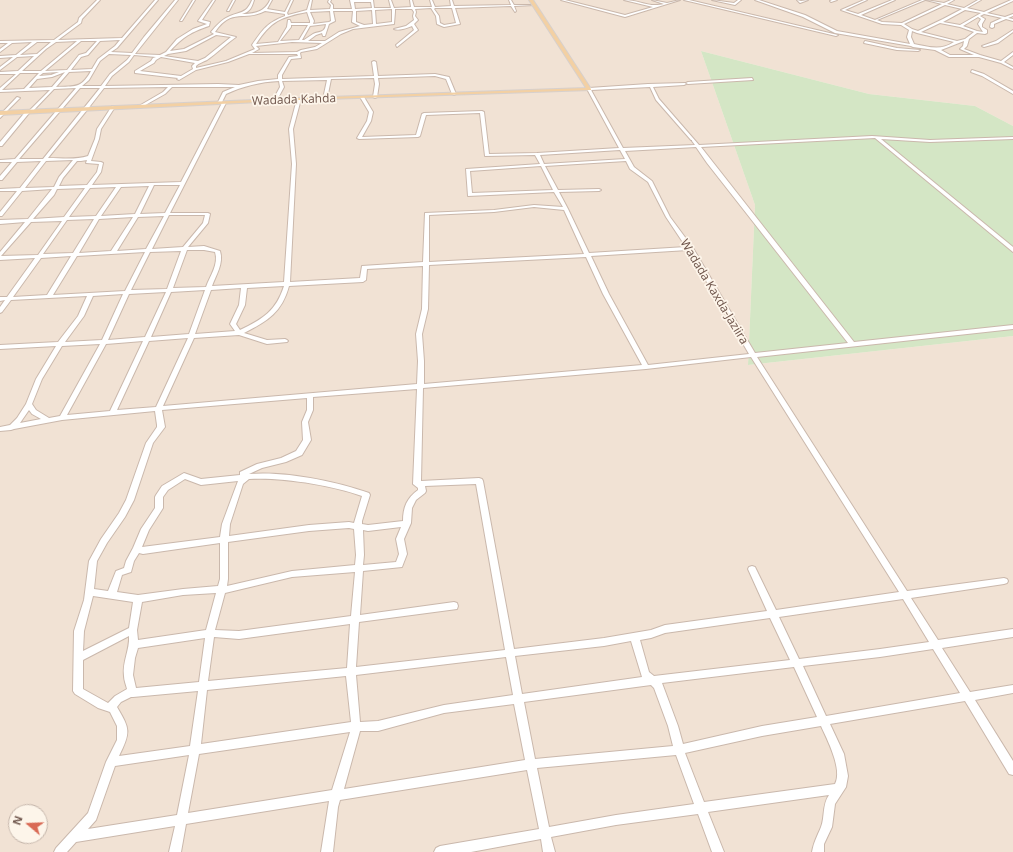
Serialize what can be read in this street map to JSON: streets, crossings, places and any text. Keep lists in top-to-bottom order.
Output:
{
  "streets": {
    "main road": ["Wadada Kahda"],
    "street": ["Wadada Kaxda-Jaziira"]
  },
  "crossings": [
    ["Wadada Kahda", "Wadada Kaxda-Jaziira"]
  ],
  "north": "left"
}
